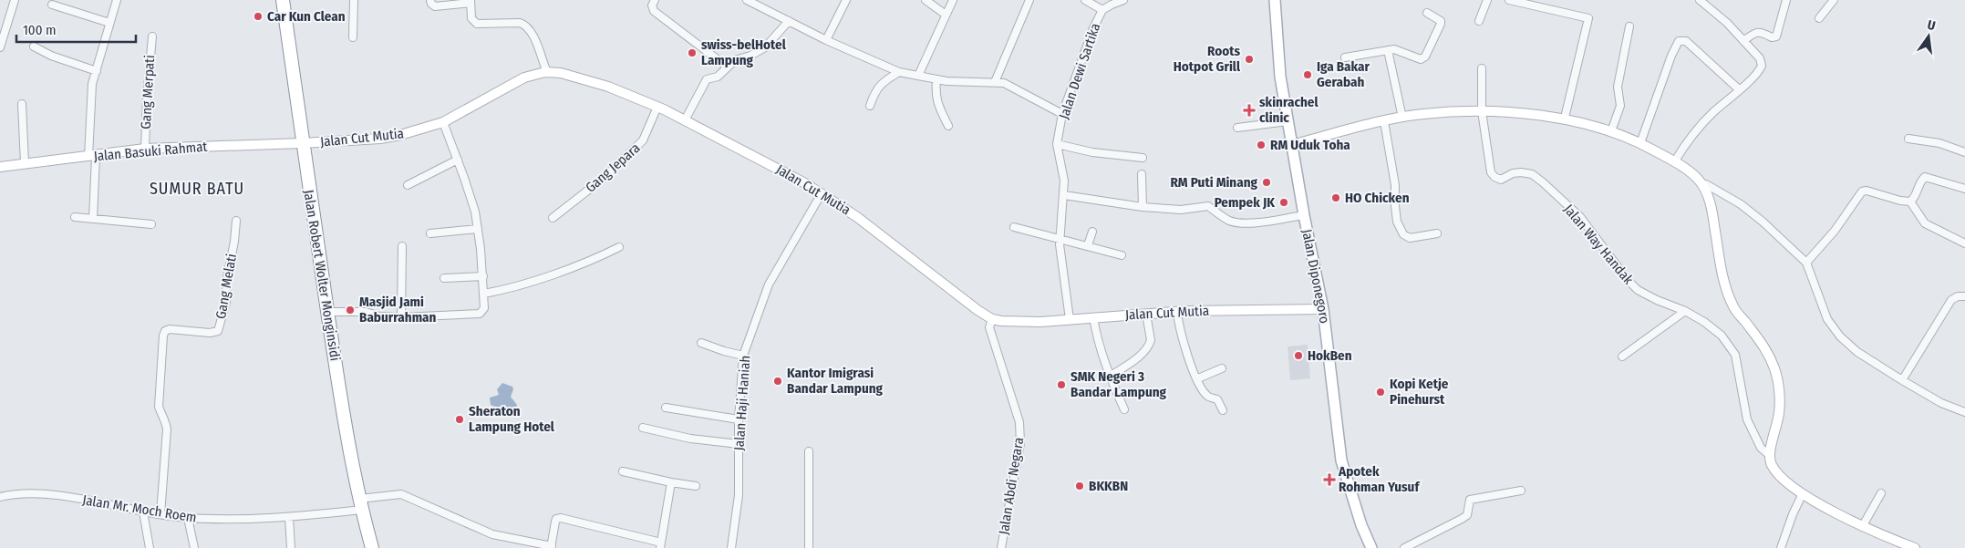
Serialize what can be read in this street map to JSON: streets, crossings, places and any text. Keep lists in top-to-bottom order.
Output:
{
  "streets": {
    "highway": ["Jalan Robert Wolter Monginsidi"],
    "main road": ["Jalan Cut Mutia", "Jalan Basuki Rahmat", "Jalan Diponegoro"],
    "street": [
      "Jalan Dewi Sartika",
      "Gang Merpati",
      "Gang Jepara",
      "Jalan Way Handak",
      "Gang Melati",
      "Jalan Haji Haniah",
      "Jalan Abdi Negara",
      "Jalan Mr. Moch Roem"
    ]
  },
  "crossings": [
    ["Jalan Dewi Sartika", "Jalan Cut Mutia"],
    ["Gang Merpati", "Jalan Basuki Rahmat"],
    ["Jalan Cut Mutia", "Jalan Basuki Rahmat"],
    ["Jalan Cut Mutia", "Gang Jepara"],
    ["Jalan Cut Mutia", "Jalan Robert Wolter Monginsidi"],
    ["Jalan Cut Mutia", "Jalan Diponegoro"],
    ["Jalan Cut Mutia", "Jalan Haji Haniah"],
    ["Jalan Cut Mutia", "Jalan Abdi Negara"],
    ["Jalan Basuki Rahmat", "Jalan Robert Wolter Monginsidi"],
    ["Jalan Robert Wolter Monginsidi", "Jalan Mr. Moch Roem"],
    ["Gang Melati", "Jalan Mr. Moch Roem"]
  ],
  "districts": ["SUMUR BATU"],
  "places": {
    "other": [
      "Car Kun Clean",
      "swiss-belHotel Lampung",
      "Roots Hotpot Grill",
      "Iga Bakar Gerabah",
      "RM Uduk Toha",
      "RM Puti Minang",
      "HO Chicken",
      "Pempek JK",
      "Masjid Jami Baburrahman",
      "HokBen",
      "Kantor Imigrasi Bandar Lampung",
      "SMK Negeri 3 Bandar Lampung",
      "Kopi Ketje Pinehurst",
      "Sheraton Lampung Hotel",
      "BKKBN"
    ],
    "health": ["skinrachel clinic", "Apotek Rohman Yusuf"]
  },
  "scale_bar": "100 m",
  "north": "top"
}
